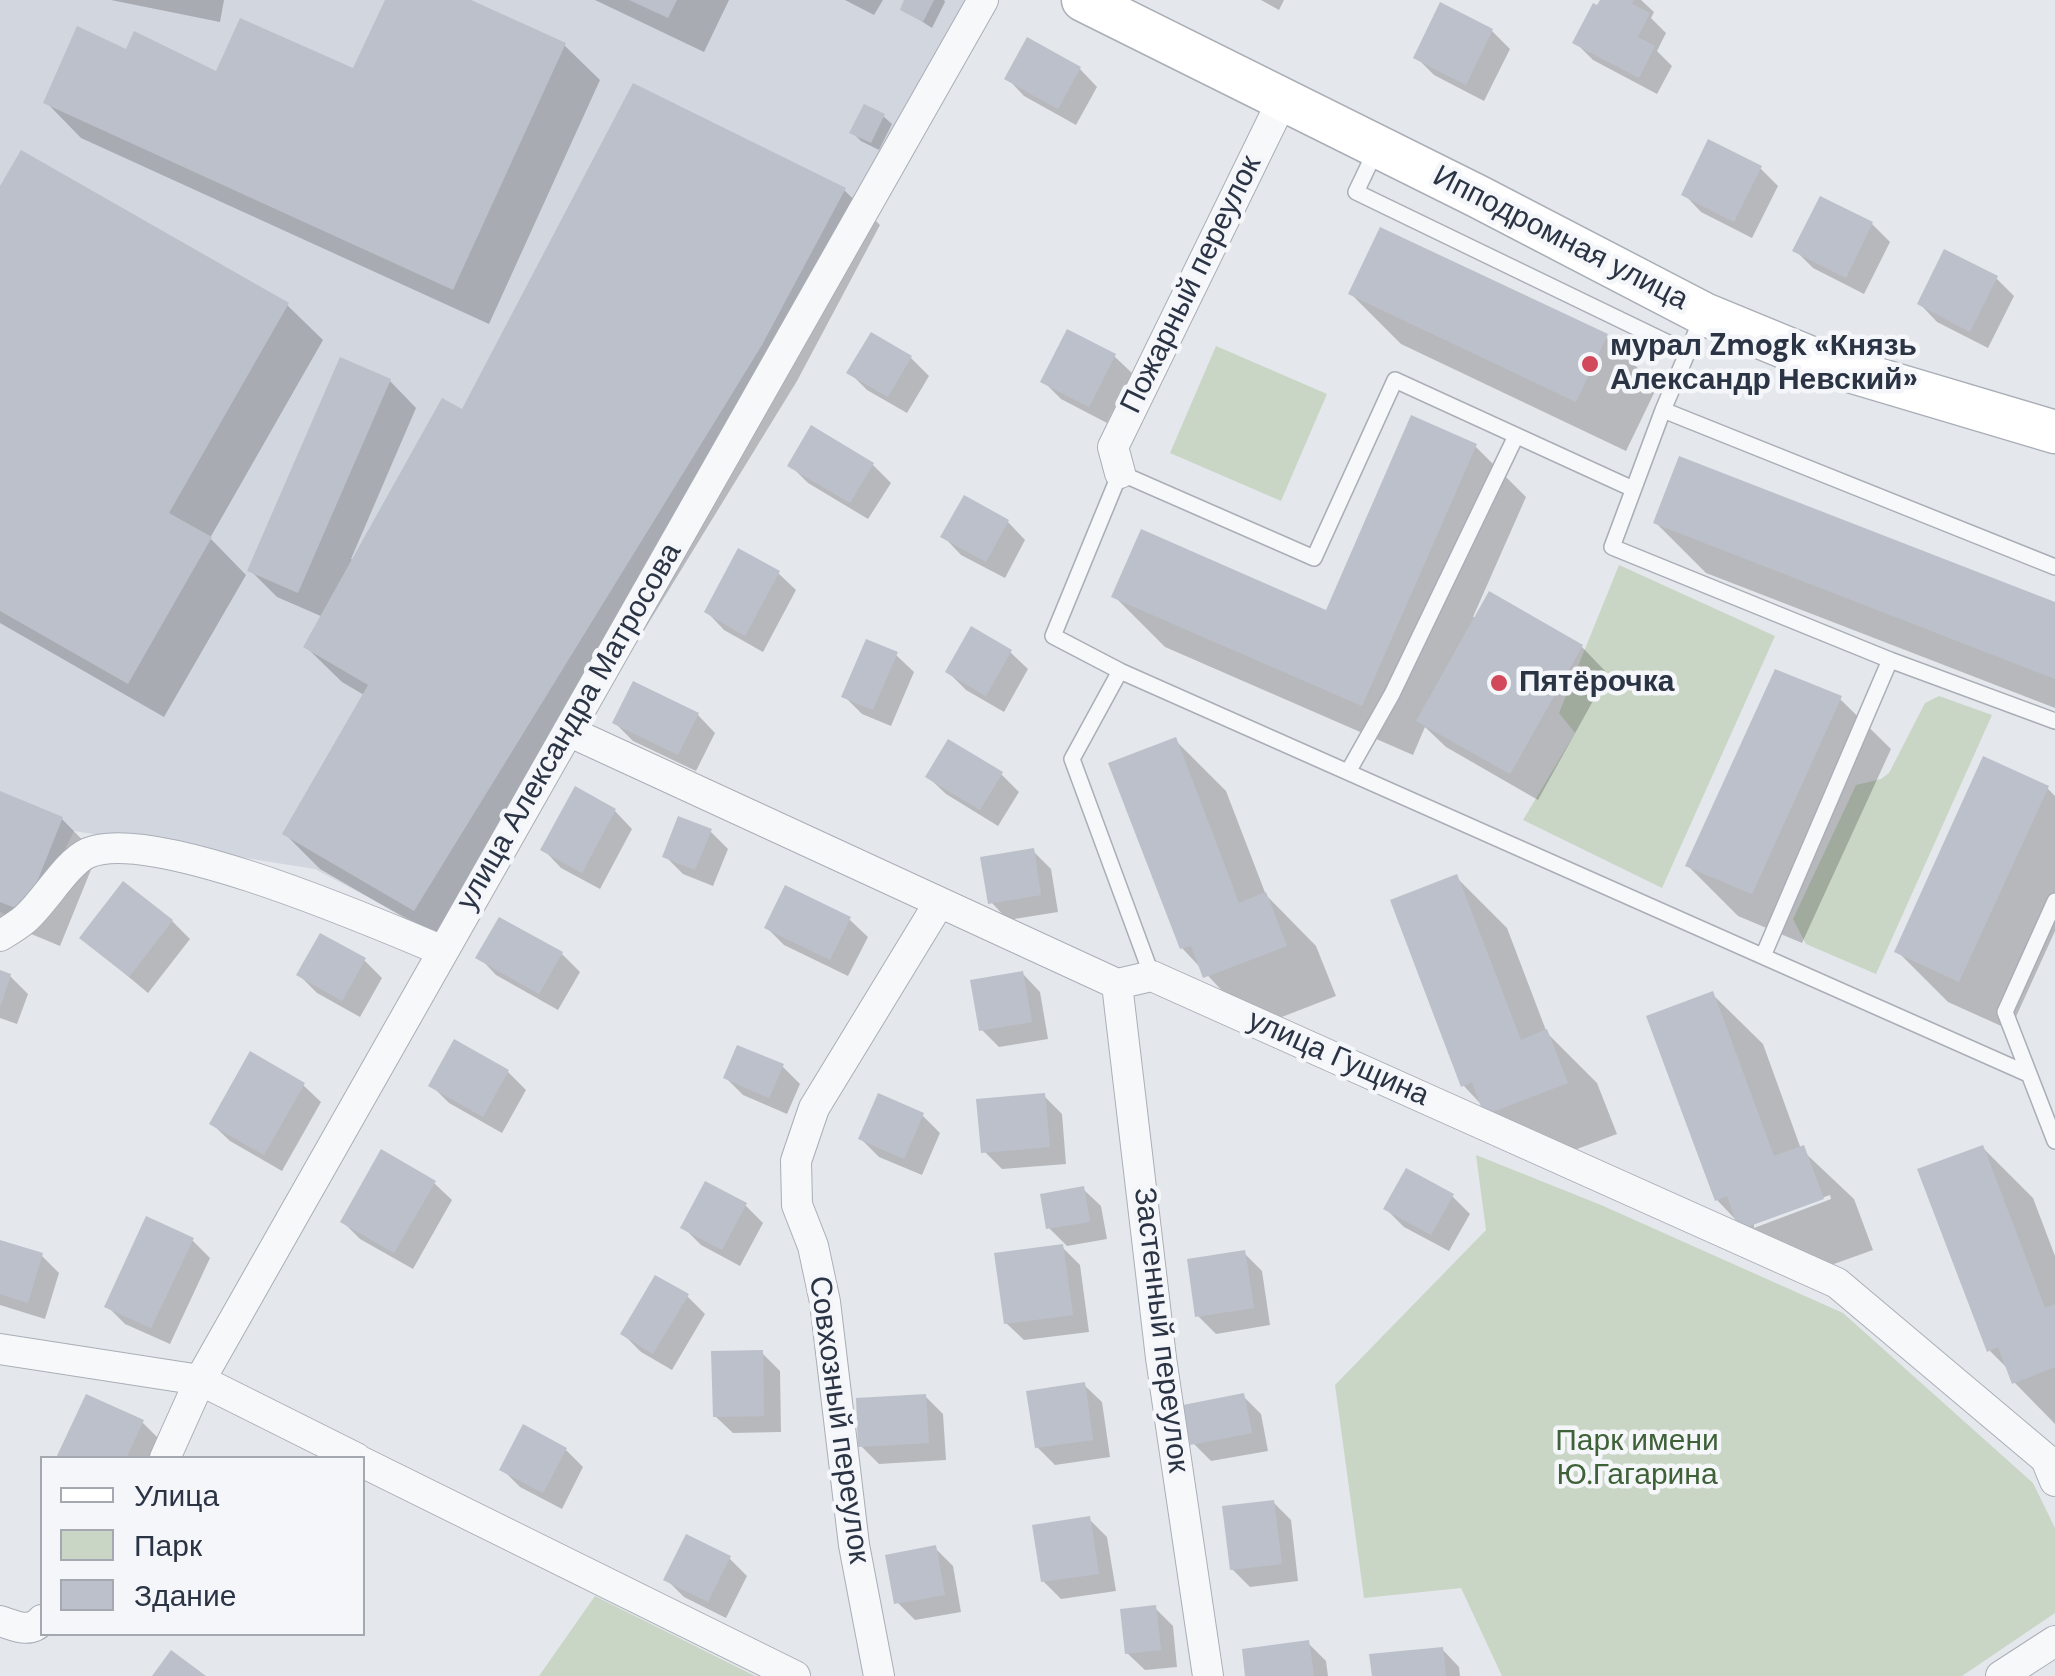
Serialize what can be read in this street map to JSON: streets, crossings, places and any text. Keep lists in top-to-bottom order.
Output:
{
  "streets": {
    "main road": ["Ипподромная улица"],
    "street": [
      "Пожарный переулок",
      "улица Александра Матросова",
      "улица Гущина",
      "Застенный переулок",
      "Совхозный переулок"
    ]
  },
  "crossings": [
    ["Ипподромная улица", "Пожарный переулок"]
  ],
  "parks": ["Парк имени Ю.Гагарина"],
  "places": ["мурал Zmogk «Князь Александр Невский»", "Пятёрочка"],
  "legend": ["Улица", "Парк", "Здание"]
}
